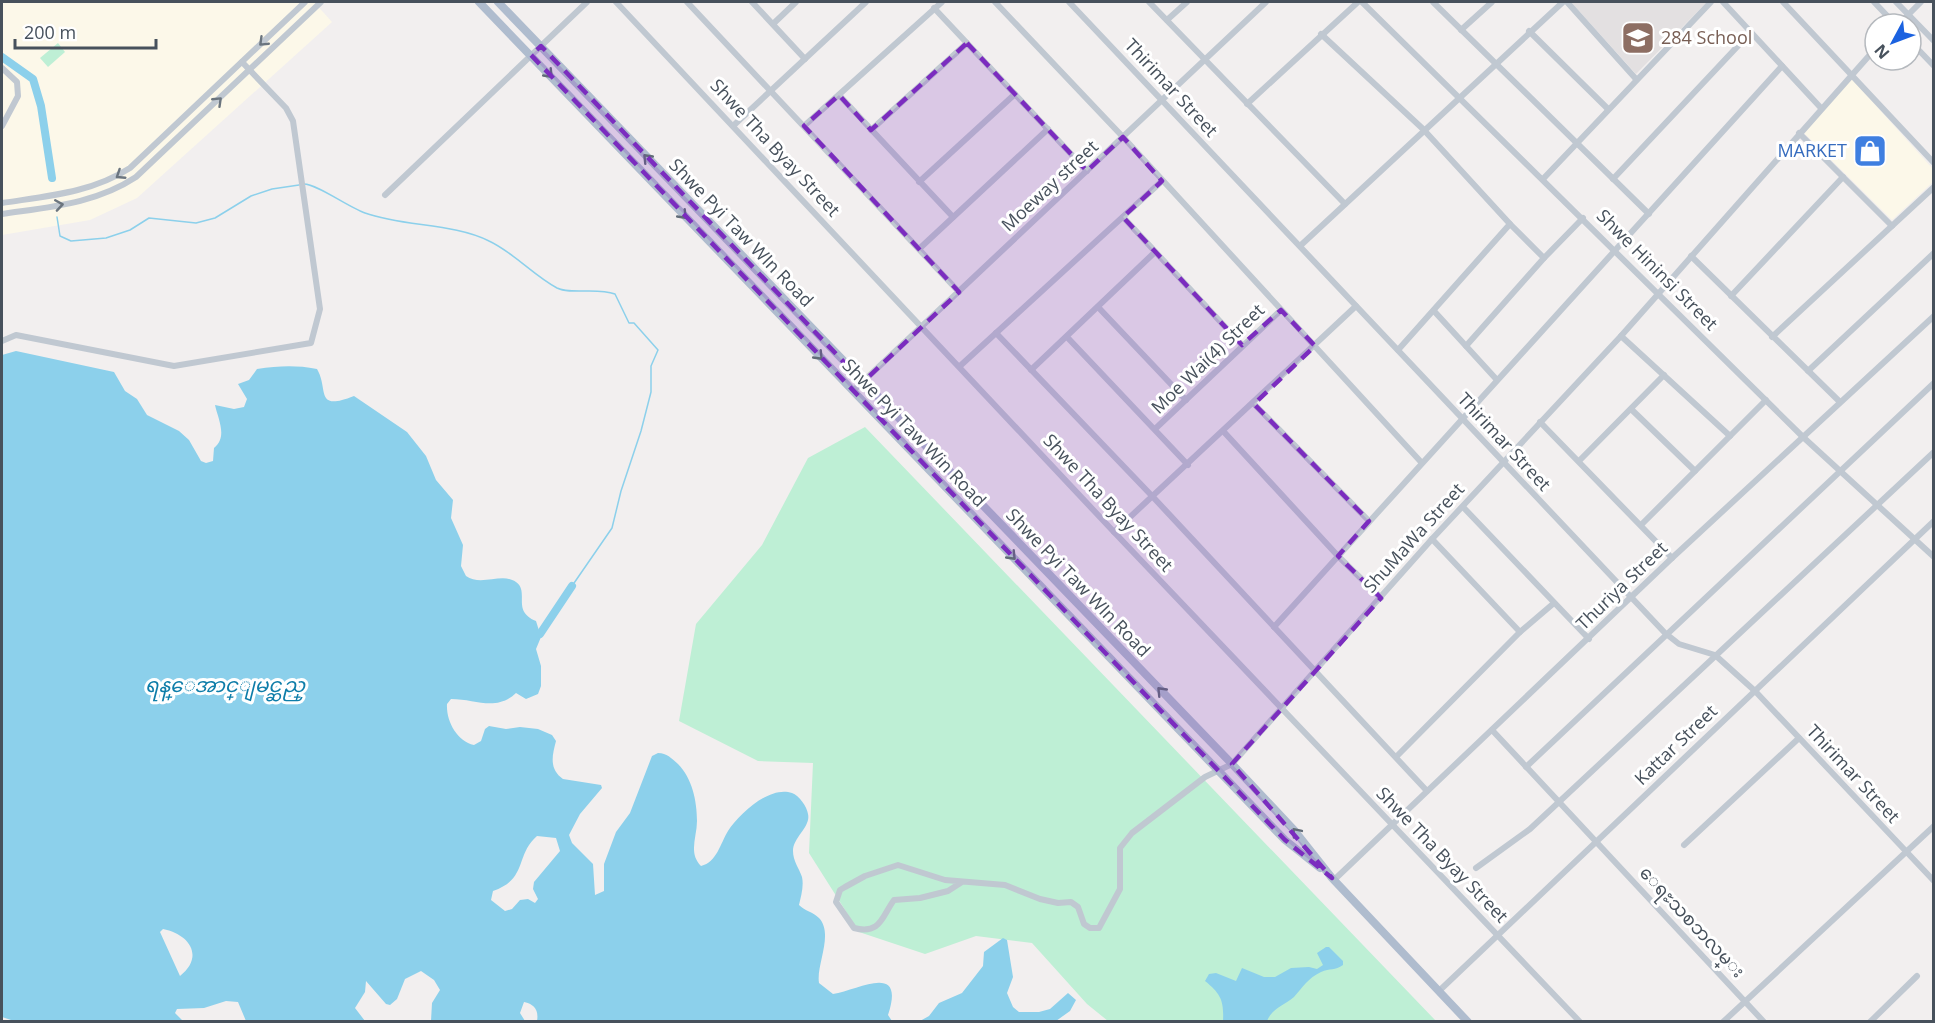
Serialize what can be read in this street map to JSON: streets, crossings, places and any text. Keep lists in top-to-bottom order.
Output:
{
  "streets": {
    "main road": ["Shwe Pyi Taw WIn Road", "Shwe Pyi Taw Win Road"],
    "street": [
      "Thirimar Street",
      "Shwe Tha Byay Street",
      "Moeway street",
      "Shwe Hininsi Street",
      "Moe Wai(4) Street",
      "ShuMaWa Street",
      "Thuriya Street",
      "Kattar Street",
      "ေရႊသစၥာလမ္း"
    ]
  },
  "crossings": [
    ["Thirimar Street", "Moeway street"],
    ["Thirimar Street", "ShuMaWa Street"],
    ["Thirimar Street", "Thuriya Street"],
    ["Thirimar Street", "Kattar Street"],
    ["Shwe Tha Byay Street", "Moeway street"],
    ["Shwe Tha Byay Street", "ShuMaWa Street"],
    ["Shwe Tha Byay Street", "Thuriya Street"],
    ["Shwe Tha Byay Street", "Kattar Street"],
    ["Moeway street", "Shwe Pyi Taw WIn Road"],
    ["Moeway street", "Shwe Pyi Taw Win Road"],
    ["Shwe Pyi Taw WIn Road", "Shwe Pyi Taw Win Road"],
    ["Shwe Pyi Taw WIn Road", "ShuMaWa Street"],
    ["Shwe Pyi Taw WIn Road", "Thuriya Street"],
    ["Shwe Hininsi Street", "ShuMaWa Street"],
    ["Shwe Hininsi Street", "Thuriya Street"],
    ["Shwe Hininsi Street", "Kattar Street"],
    ["Shwe Pyi Taw Win Road", "ShuMaWa Street"],
    ["Shwe Pyi Taw Win Road", "Thuriya Street"],
    ["Thuriya Street", "ေရႊသစၥာလမ္း"],
    ["Kattar Street", "ေရႊသစၥာလမ္း"]
  ],
  "one_way": ["Shwe Pyi Taw WIn Road", "Shwe Pyi Taw Win Road"],
  "water": ["ရန္ေအာင္ျမင္ဆည္"],
  "places": {
    "school or university": ["284 School"],
    "shop": ["MARKET"]
  },
  "scale_bar": "200 m",
  "north": "bottom left"
}
